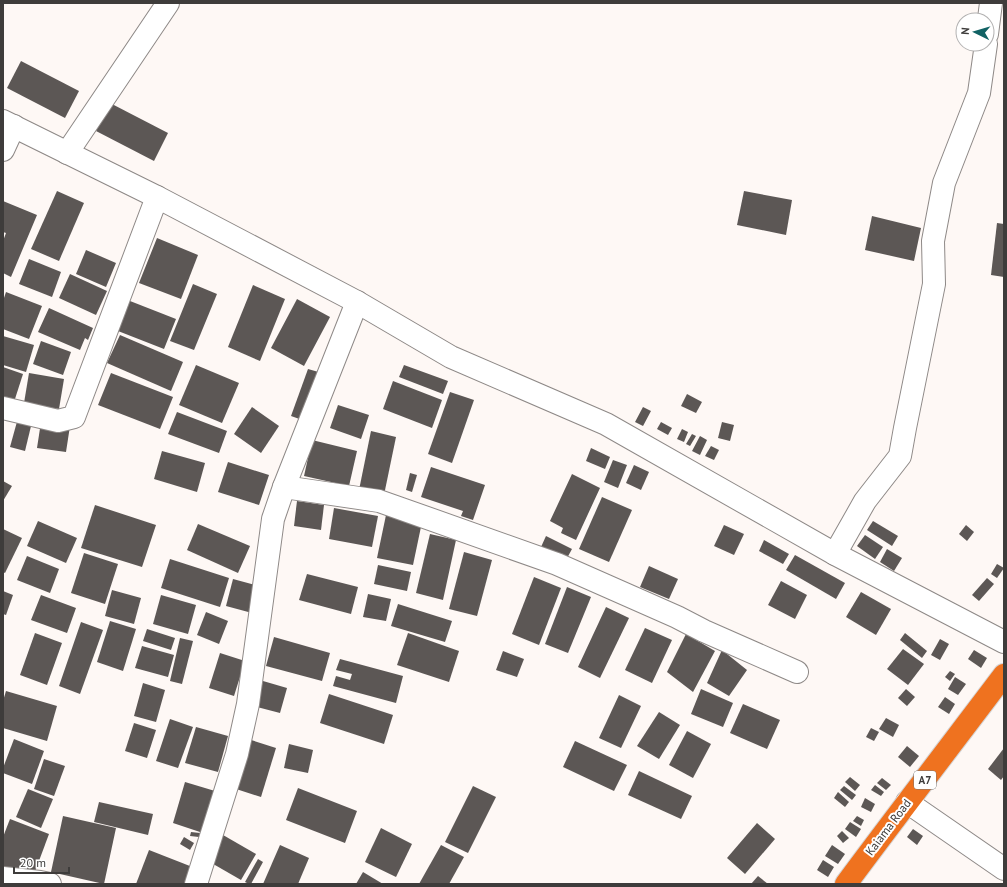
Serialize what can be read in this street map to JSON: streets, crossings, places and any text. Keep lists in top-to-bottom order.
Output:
{
  "streets": {
    "highway": ["A7", "Kaiama Road"]
  },
  "scale_bar": "20 m",
  "north": "left"
}
